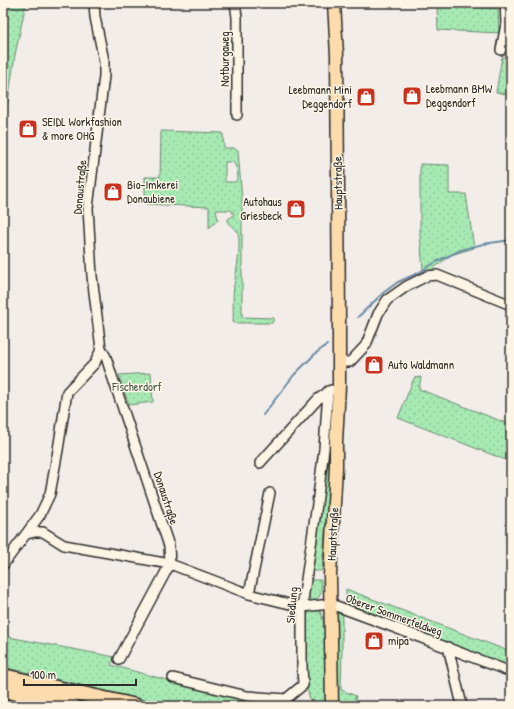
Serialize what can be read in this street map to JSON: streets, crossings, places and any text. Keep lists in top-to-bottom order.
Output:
{
  "streets": {
    "main road": ["Hauptstraße"],
    "street": [
      "Notburgaweg",
      "Donaustraße",
      "Siedlung",
      "Oberer Sommerfeldweg"
    ]
  },
  "crossings": [
    ["Hauptstraße", "Siedlung"],
    ["Hauptstraße", "Oberer Sommerfeldweg"],
    ["Donaustraße", "Siedlung"]
  ],
  "parks": ["Fischerdorf"],
  "places": {
    "shop": [
      "Leebmann BMW Deggendorf",
      "Leebmann Mini Deggendorf",
      "SEIDL Workfashion & more OHG",
      "Bio-Imkerei Donaubiene",
      "Autohaus Griesbeck",
      "Auto Waldmann",
      "mipa"
    ]
  },
  "scale_bar": "100 m"
}
